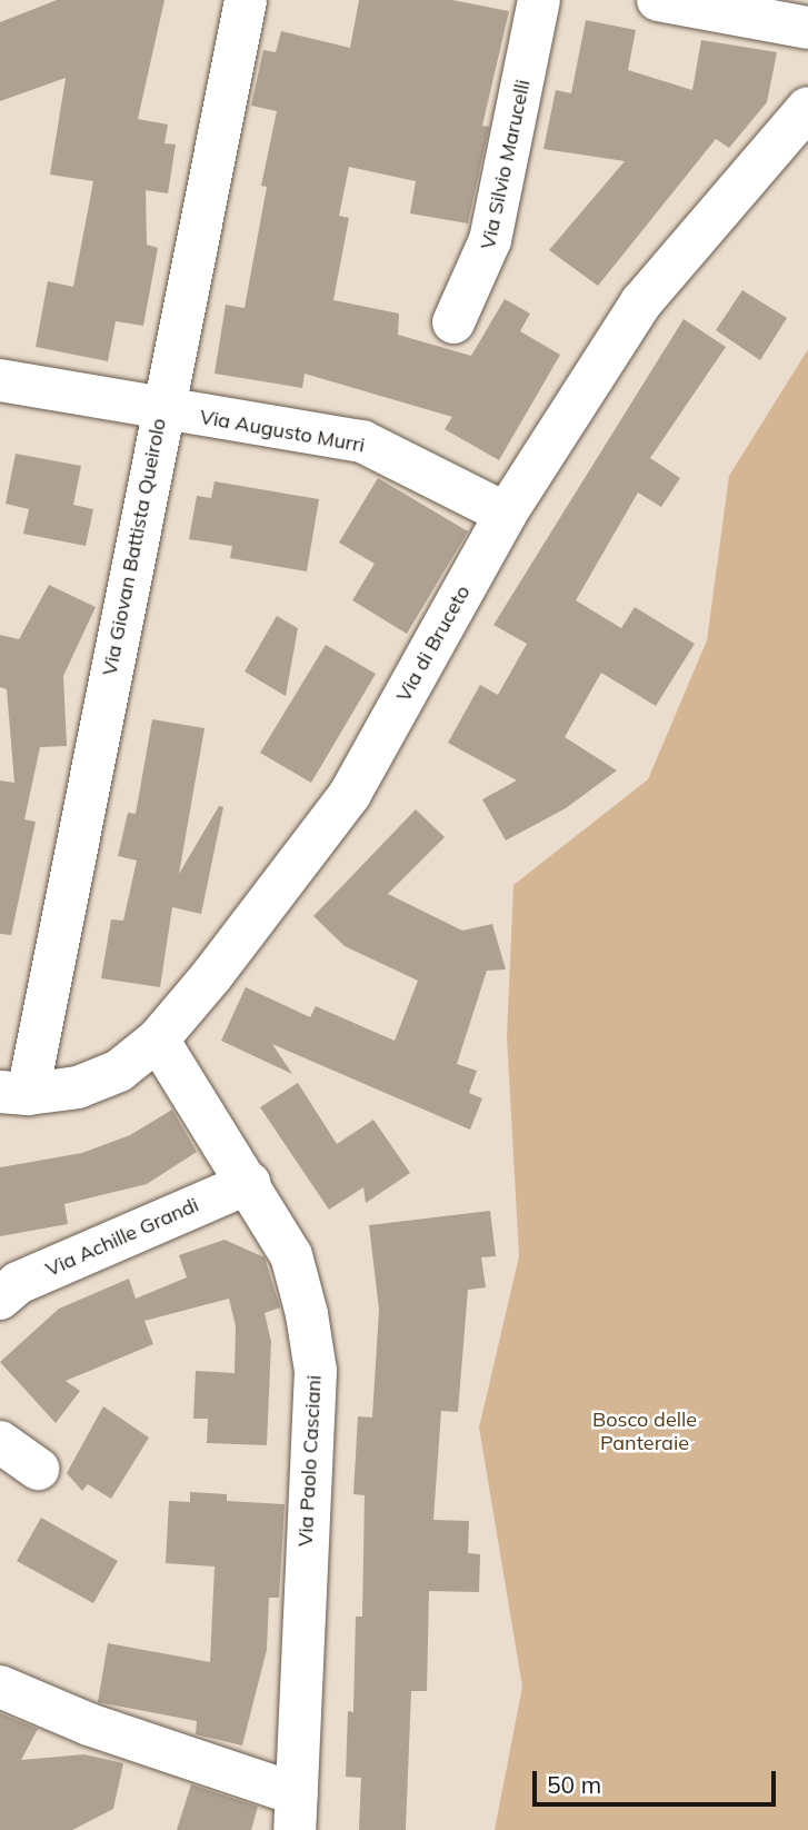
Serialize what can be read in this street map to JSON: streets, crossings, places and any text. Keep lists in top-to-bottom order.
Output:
{
  "streets": {
    "street": [
      "Via Silvio Marucelli",
      "Via Augusto Murri",
      "Via Giovan Battista Queirolo",
      "Via di Bruceto",
      "Via Achille Grandi",
      "Via Paolo Casciani"
    ]
  },
  "crossings": [
    ["Via Augusto Murri", "Via Giovan Battista Queirolo"],
    ["Via Augusto Murri", "Via di Bruceto"],
    ["Via Giovan Battista Queirolo", "Via di Bruceto"],
    ["Via di Bruceto", "Via Paolo Casciani"],
    ["Via Achille Grandi", "Via Paolo Casciani"]
  ],
  "parks": ["Bosco delle Panteraie"],
  "scale_bar": "50 m"
}
